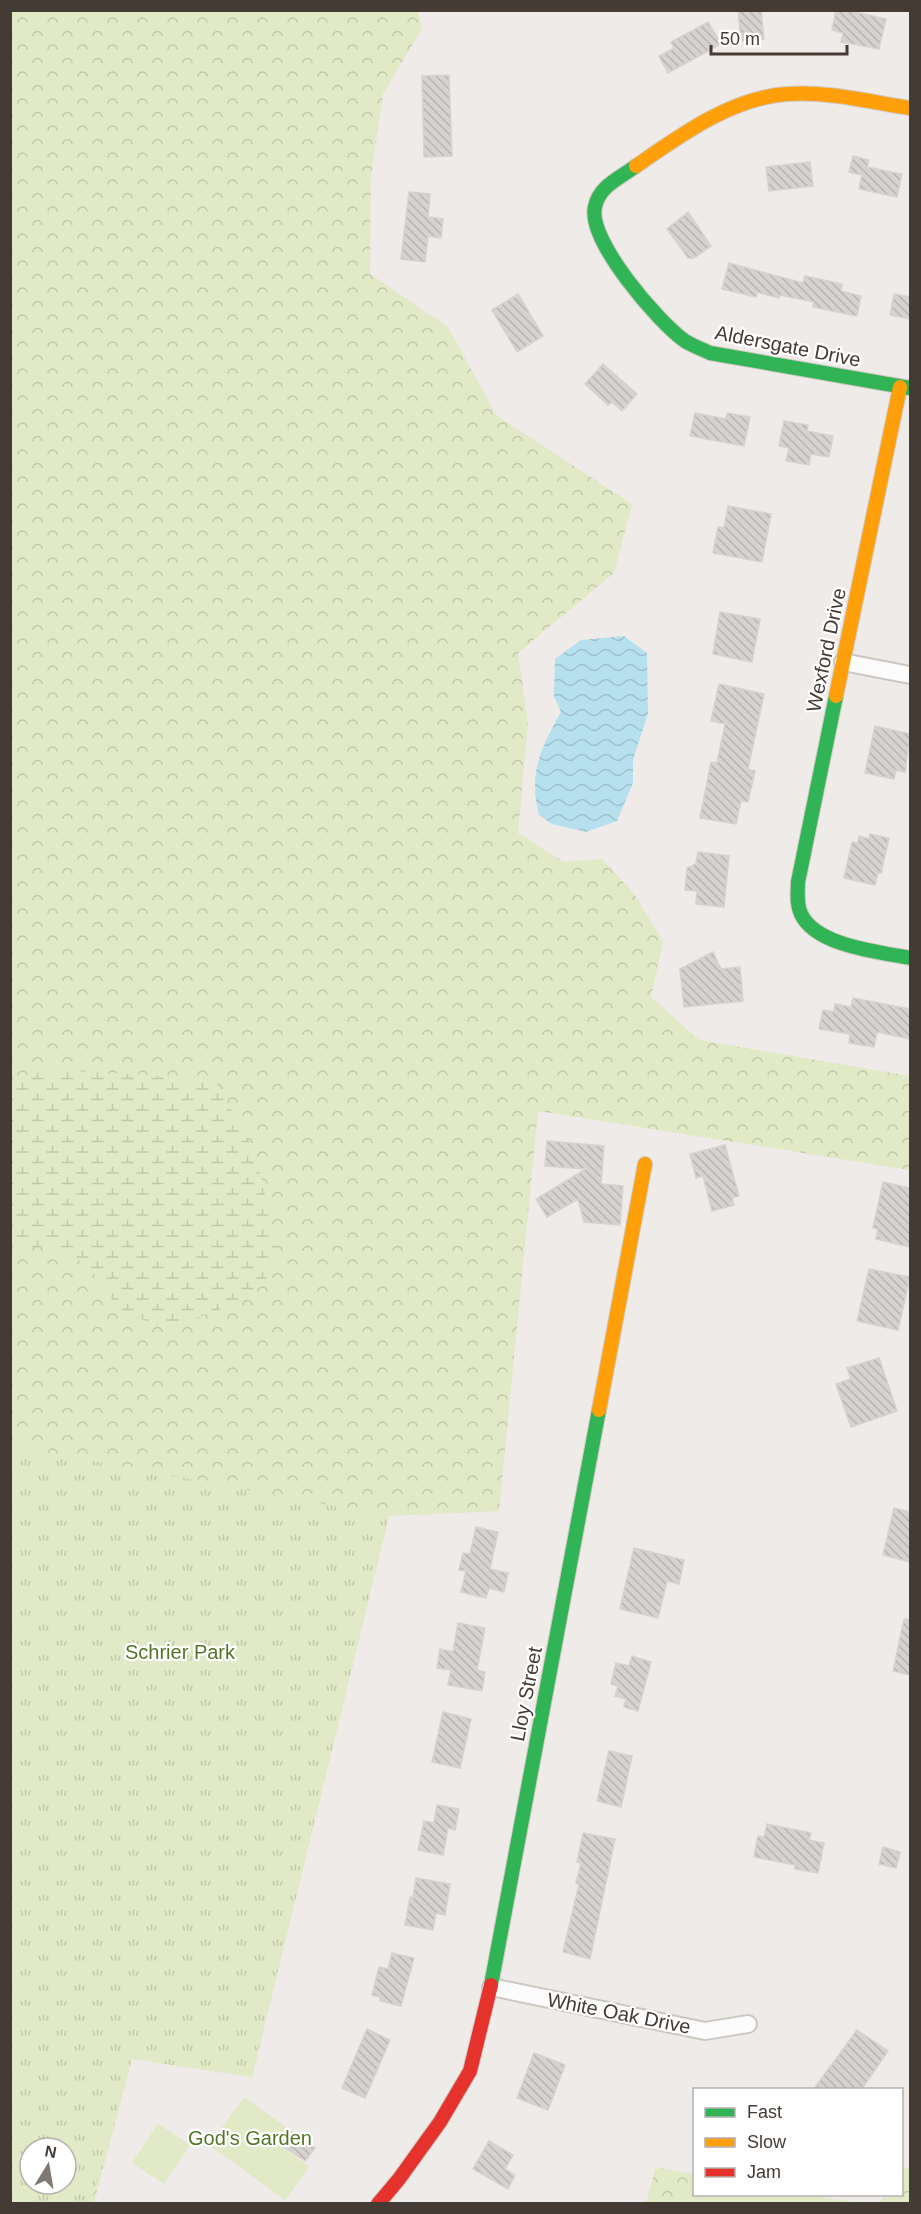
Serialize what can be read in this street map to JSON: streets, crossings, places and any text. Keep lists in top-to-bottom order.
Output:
{
  "streets": {
    "street": [
      "Aldersgate Drive",
      "Wexford Drive",
      "Lloy Street",
      "White Oak Drive"
    ]
  },
  "crossings": [
    ["Aldersgate Drive", "Wexford Drive"],
    ["Lloy Street", "White Oak Drive"]
  ],
  "parks": ["Schrier Park", "God's Garden"],
  "legend": ["Fast", "Slow", "Jam"],
  "scale_bar": "50 m",
  "north": "top"
}
